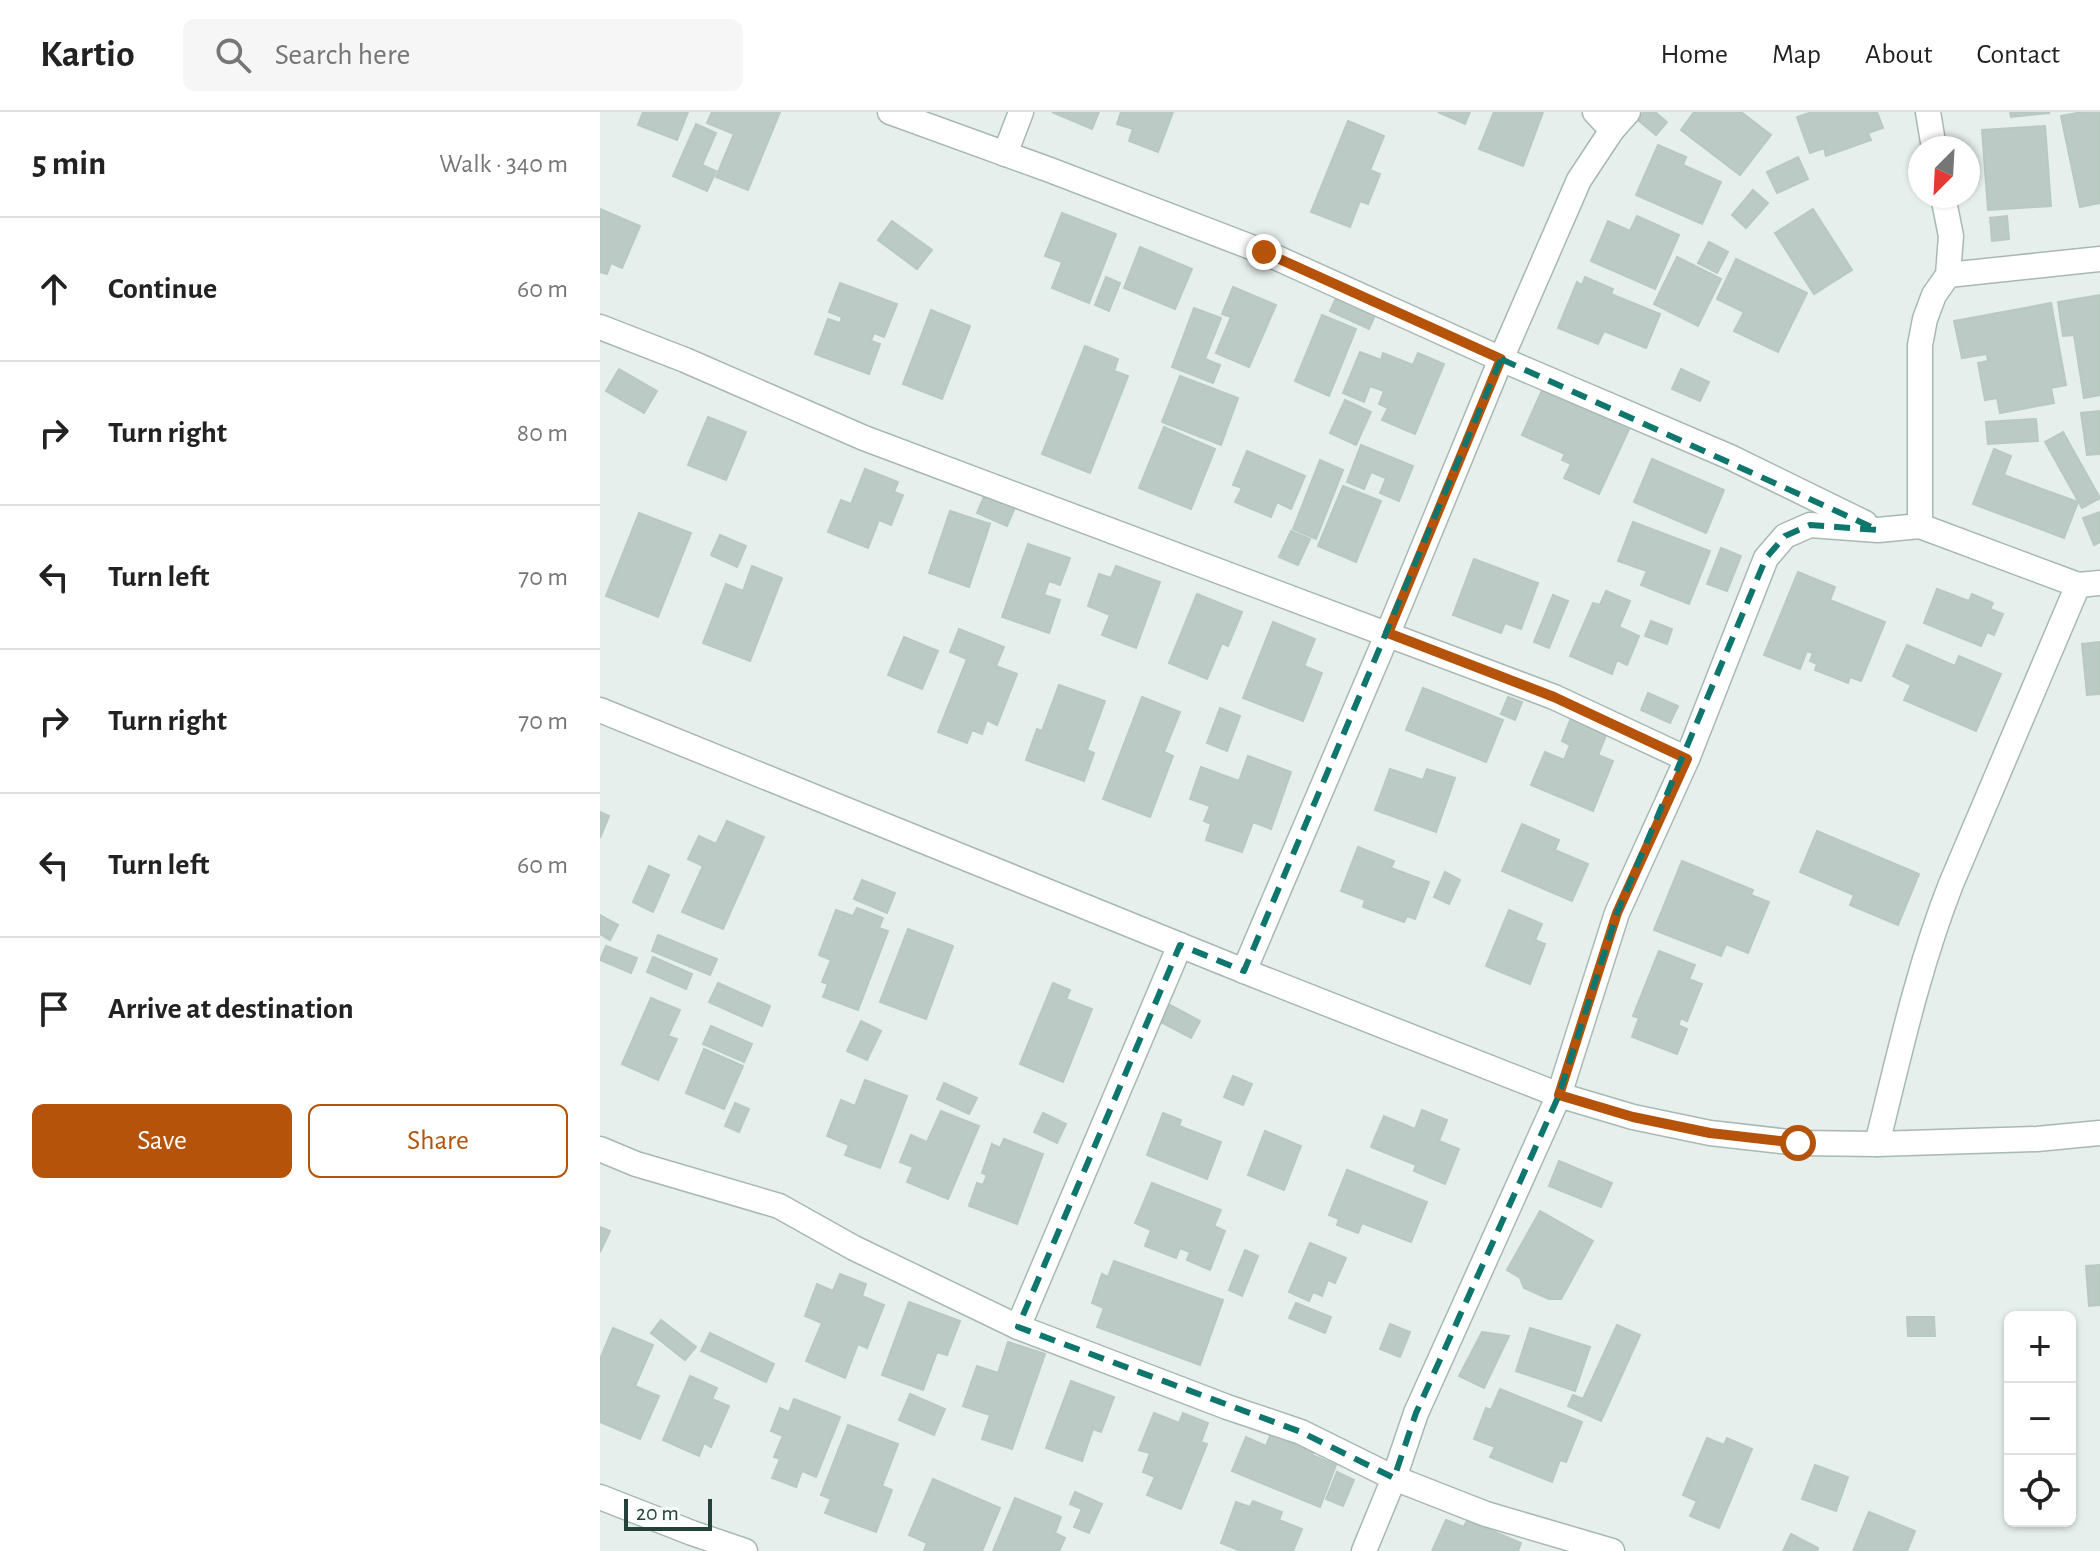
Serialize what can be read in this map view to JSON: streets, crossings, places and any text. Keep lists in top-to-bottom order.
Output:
{
  "scale_bar": "20 m",
  "north": "bottom left",
  "page": {
    "header": "Kartio",
    "search": "Search here",
    "nav": [
      "Home",
      "Map",
      "About",
      "Contact"
    ],
    "heading": ["5 min", "Walk · 340 m"],
    "list": [
      ["Continue", "60 m"],
      ["Turn right", "80 m"],
      ["Turn left", "70 m"],
      ["Turn right", "70 m"],
      ["Turn left", "60 m"],
      "Arrive at destination"
    ],
    "buttons": ["Save", "Share"],
    "map_buttons": ["+", "−"],
    "scale": "20 m"
  }
}
